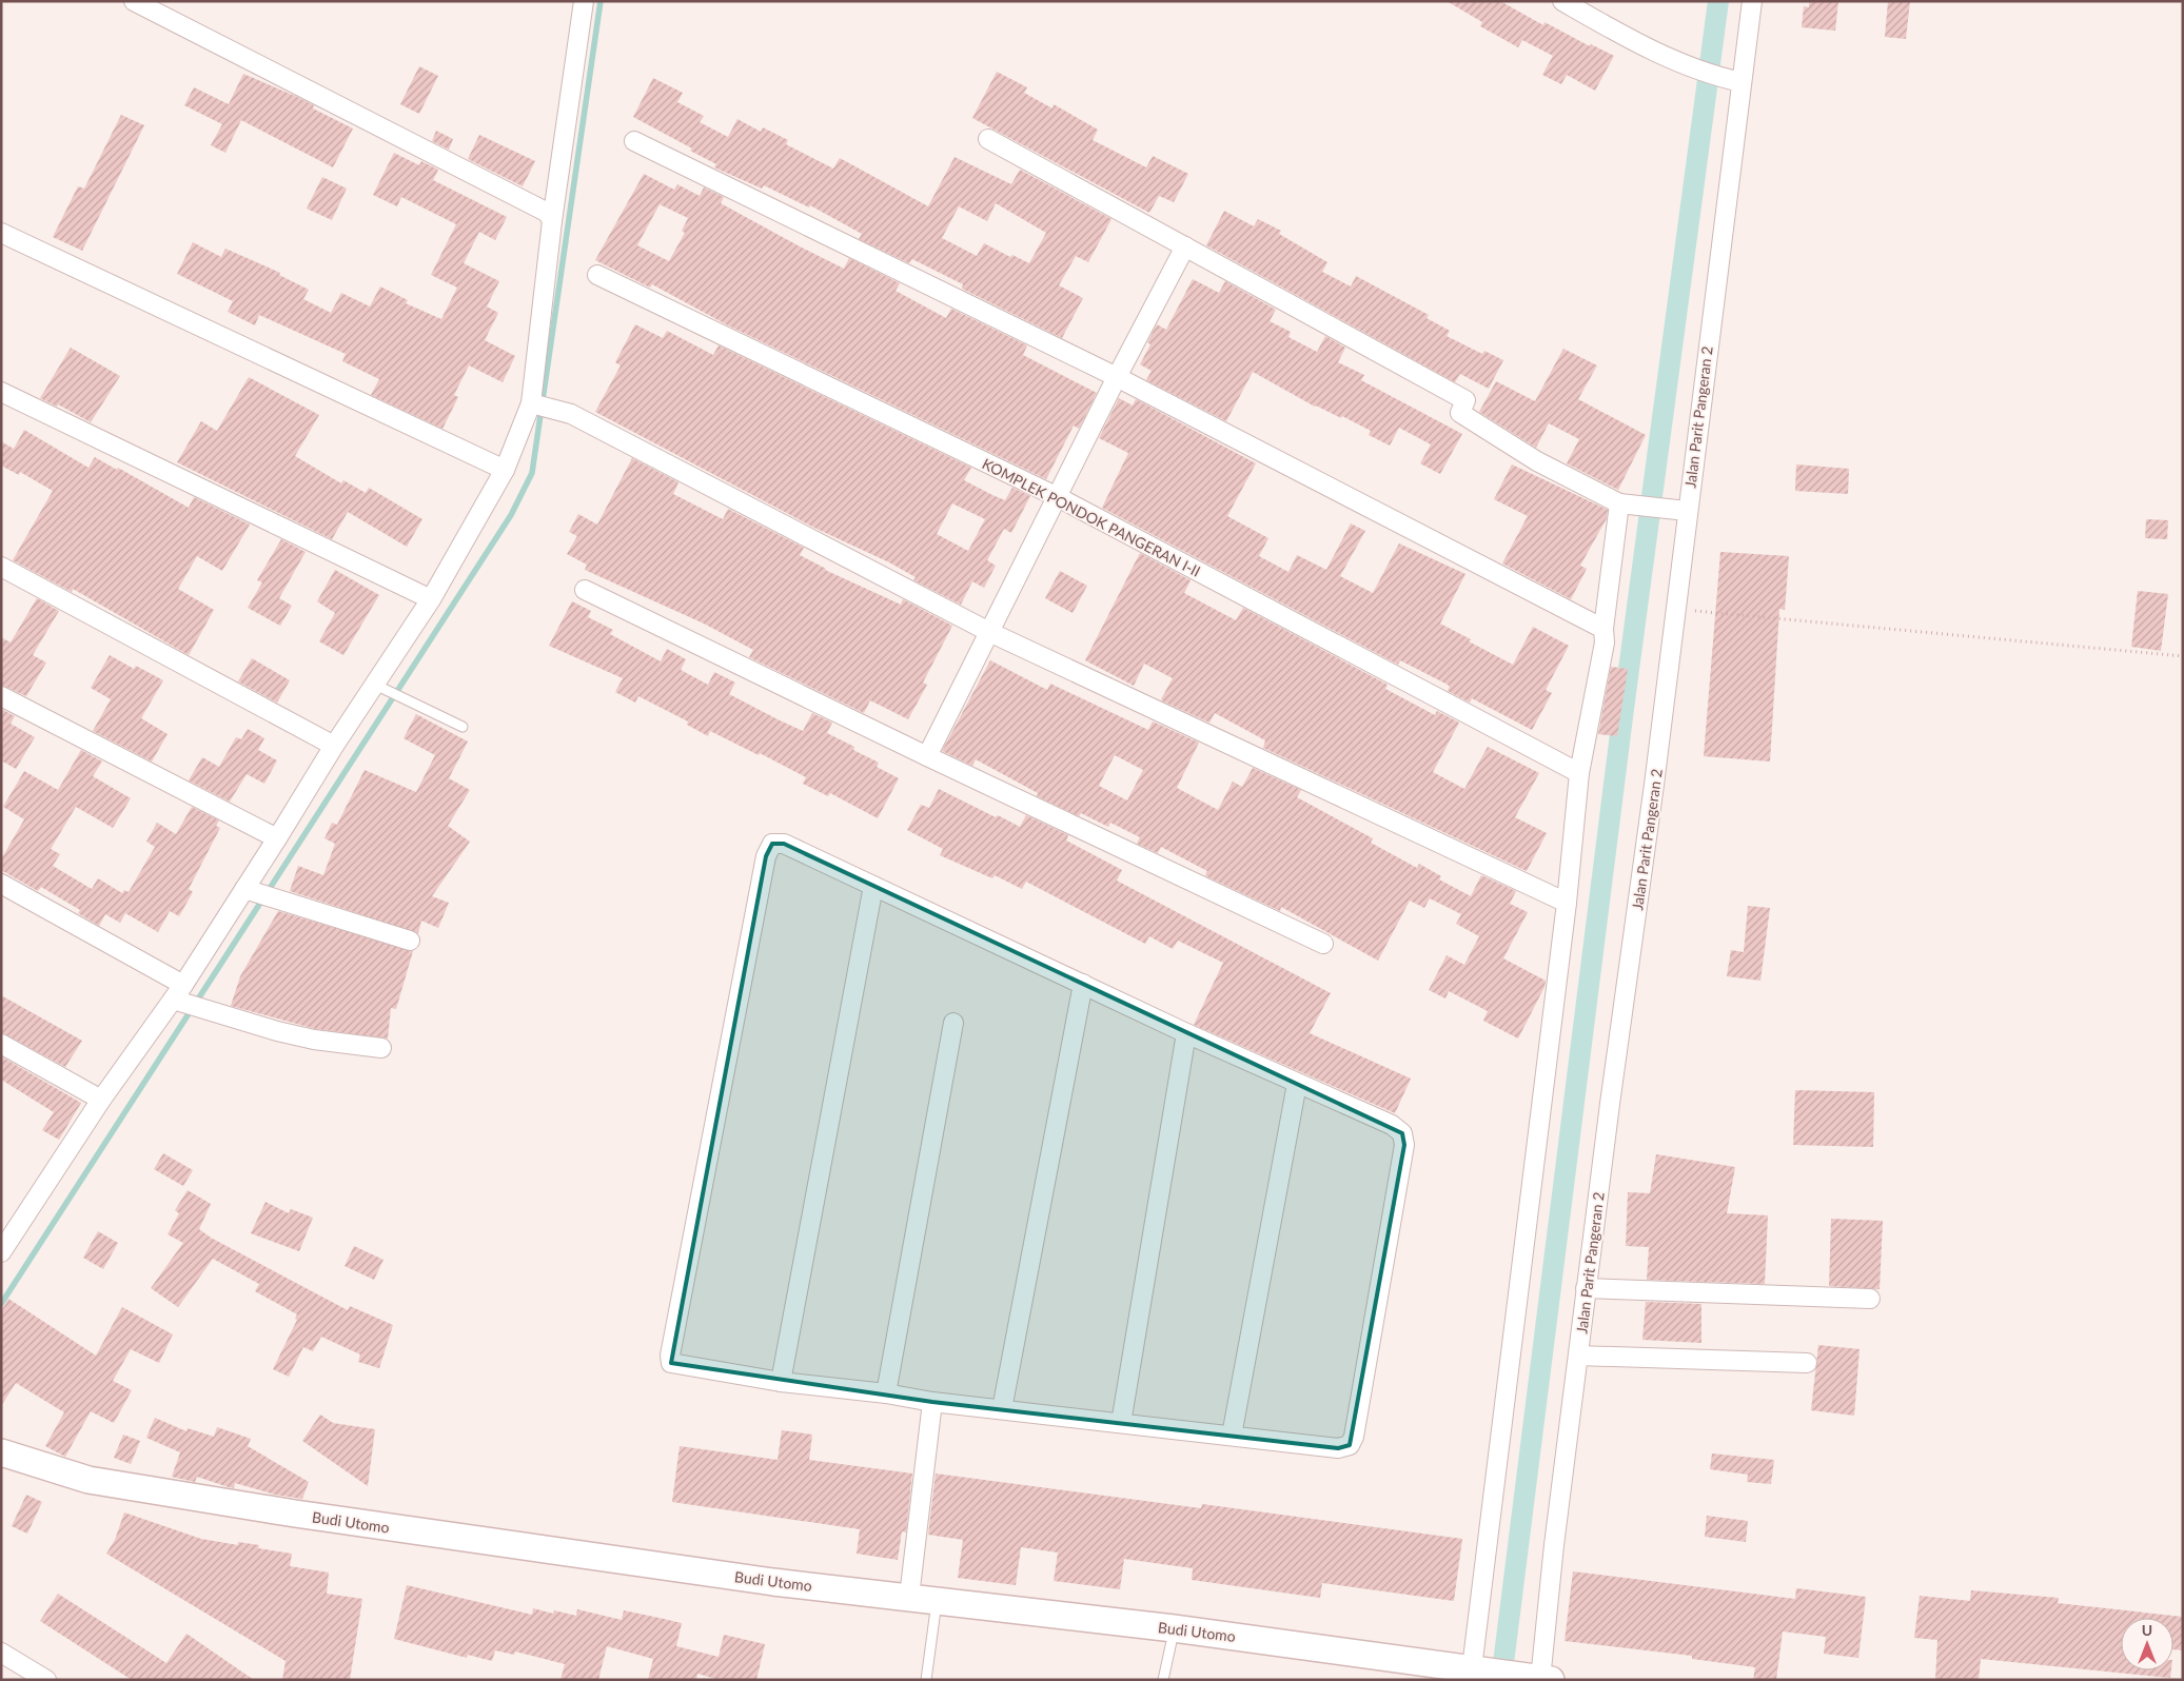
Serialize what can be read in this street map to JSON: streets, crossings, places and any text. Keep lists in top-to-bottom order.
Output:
{
  "streets": {
    "street": ["Jalan Parit Pangeran 2", "KOMPLEK PONDOK PANGERAN I-II", "Budi Utomo"]
  },
  "crossings": [
    ["Jalan Parit Pangeran 2", "Budi Utomo"]
  ],
  "north": "top"
}
